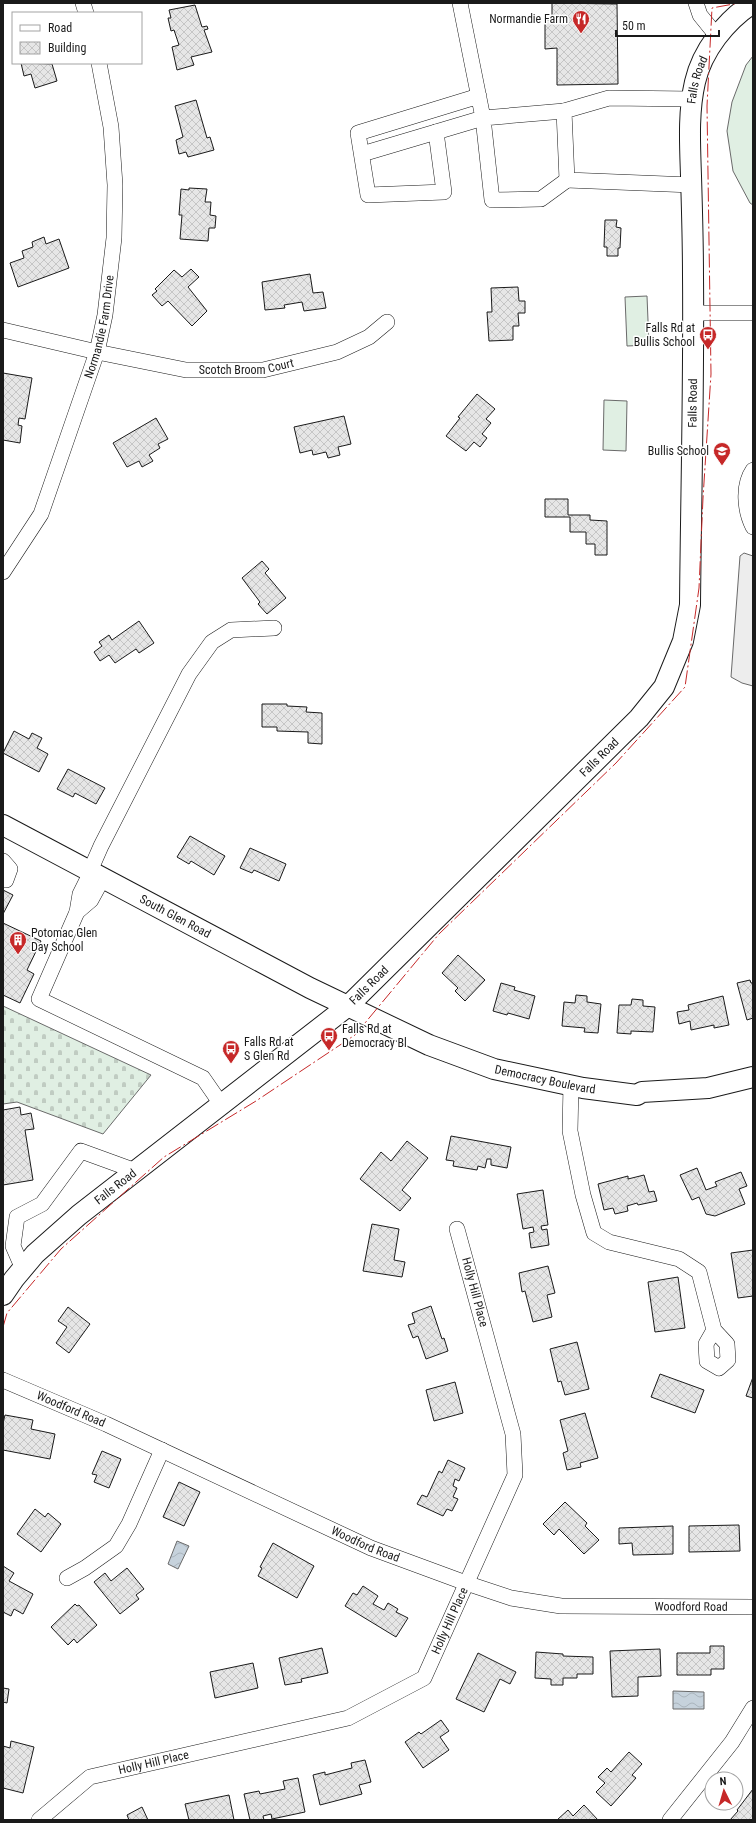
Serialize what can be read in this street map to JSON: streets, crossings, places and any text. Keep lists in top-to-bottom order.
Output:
{
  "streets": {
    "main road": ["Falls Road", "South Glen Road", "Democracy Boulevard"],
    "street": [
      "Normandie Farm Drive",
      "Scotch Broom Court",
      "Holly Hill Place",
      "Woodford Road"
    ]
  },
  "crossings": [
    ["Falls Road", "South Glen Road"],
    ["Falls Road", "Democracy Boulevard"],
    ["Normandie Farm Drive", "Scotch Broom Court"],
    ["South Glen Road", "Democracy Boulevard"],
    ["Holly Hill Place", "Woodford Road"]
  ],
  "places": {
    "restaurant": ["Normandie Farm"],
    "bus stop": ["Falls Rd at Bullis School", "Falls Rd at Democracy Bl", "Falls Rd at S Glen Rd"],
    "school or university": ["Bullis School"],
    "building": ["Potomac Glen Day School"]
  },
  "legend": ["Road", "Building"],
  "scale_bar": "50 m",
  "north": "top"
}
